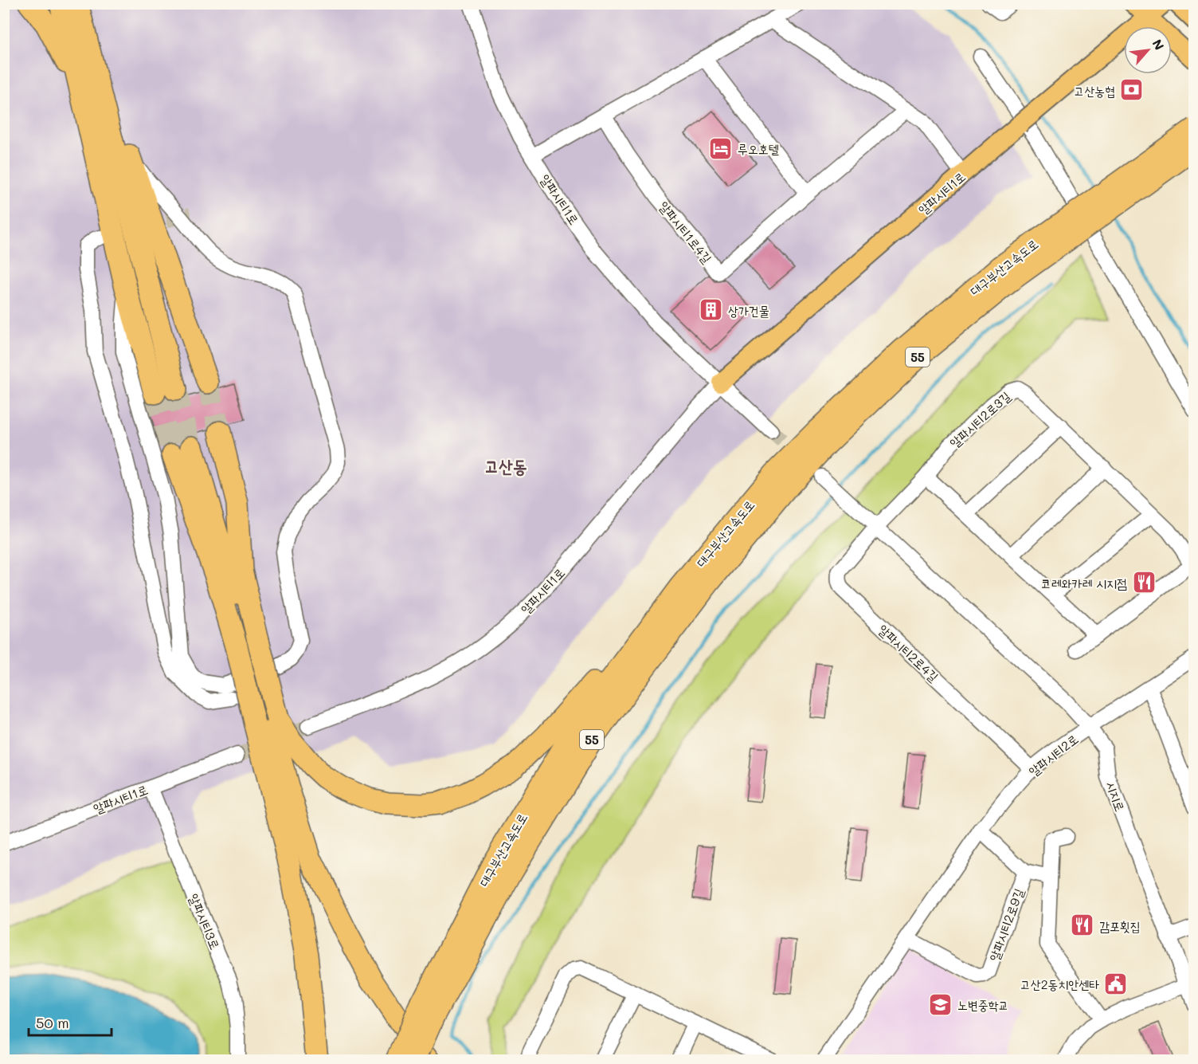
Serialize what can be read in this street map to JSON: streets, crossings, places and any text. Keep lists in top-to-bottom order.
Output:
{
  "streets": {
    "highway": ["대구부산고속도로", "55"],
    "main road": ["알파시티1로"],
    "street": [
      "알파시티1로4길",
      "알파시티2로3길",
      "알파시티2로4길",
      "알파시티2로",
      "시지로",
      "알파시티3로",
      "알파시티2로9길"
    ]
  },
  "crossings": [
    ["알파시티1로", "알파시티3로"],
    ["알파시티2로3길", "알파시티2로4길"],
    ["알파시티2로3길", "알파시티2로"],
    ["알파시티2로4길", "알파시티2로"],
    ["알파시티2로", "시지로"],
    ["알파시티2로", "알파시티2로9길"]
  ],
  "districts": ["고산동"],
  "places": {
    "bank": ["고산농협"],
    "hotel": ["루오호텔"],
    "building": ["상가건물"],
    "restaurant": ["코레와카레 시지점", "감포횟집"],
    "public building": ["고산2동치안센타"],
    "school or university": ["노변중학교"]
  },
  "scale_bar": "50 m",
  "north": "top right"
}
